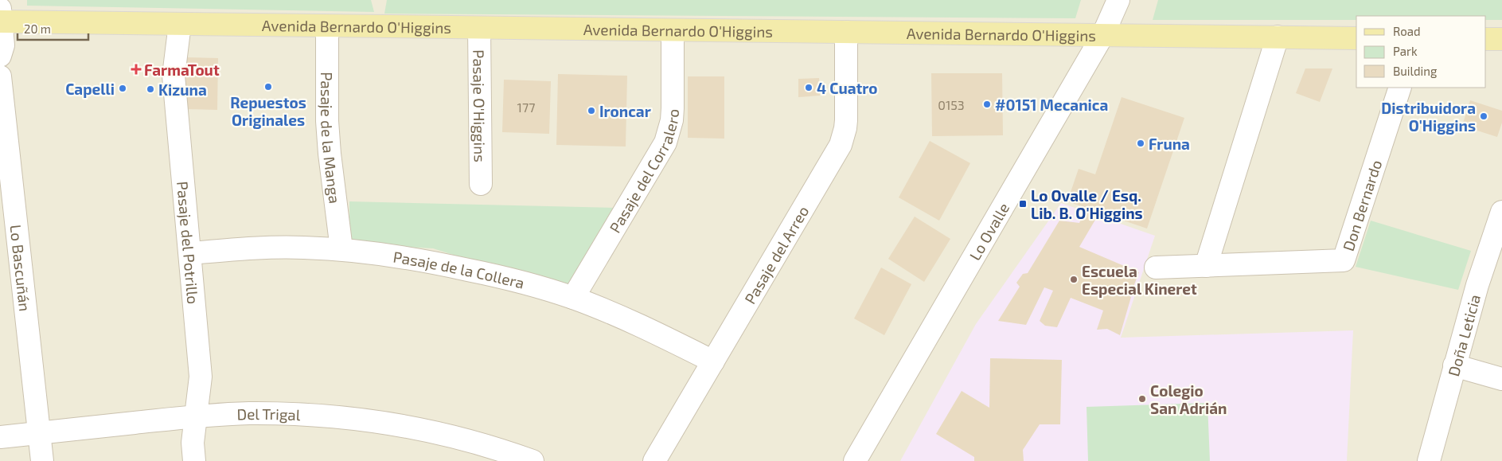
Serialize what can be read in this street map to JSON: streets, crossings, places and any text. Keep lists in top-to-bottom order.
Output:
{
  "streets": {
    "main road": ["Avenida Bernardo O'Higgins"],
    "street": [
      "Pasaje O'Higgins",
      "Pasaje de la Manga",
      "Pasaje del Corralero",
      "Don Bernardo",
      "Lo Ovalle",
      "Pasaje del Potrillo",
      "Pasaje del Arreo",
      "Lo Bascuñán",
      "Pasaje de la Collera",
      "Doña Leticia",
      "Del Trigal"
    ]
  },
  "crossings": [
    ["Avenida Bernardo O'Higgins", "Pasaje O'Higgins"],
    ["Avenida Bernardo O'Higgins", "Pasaje de la Manga"],
    ["Avenida Bernardo O'Higgins", "Pasaje del Corralero"],
    ["Avenida Bernardo O'Higgins", "Lo Ovalle"],
    ["Avenida Bernardo O'Higgins", "Pasaje del Potrillo"],
    ["Avenida Bernardo O'Higgins", "Pasaje del Arreo"],
    ["Pasaje de la Manga", "Pasaje de la Collera"],
    ["Pasaje del Corralero", "Pasaje de la Collera"],
    ["Pasaje del Potrillo", "Pasaje de la Collera"],
    ["Pasaje del Potrillo", "Del Trigal"],
    ["Pasaje del Arreo", "Pasaje de la Collera"],
    ["Lo Bascuñán", "Del Trigal"]
  ],
  "places": {
    "health": ["FarmaTout"],
    "other": [
      "Repuestos Originales",
      "4 Cuatro",
      "Capelli",
      "Kizuna",
      "#0151 Mecanica",
      "Ironcar",
      "Distribuidora O'Higgins",
      "Fruna",
      "Escuela Especial Kineret",
      "Colegio San Adrián"
    ],
    "transit": ["Lo Ovalle / Esq. Lib. B. O'Higgins"]
  },
  "house_numbers": ["0153", "177"],
  "legend": ["Road", "Park", "Building"],
  "scale_bar": "20 m"
}
